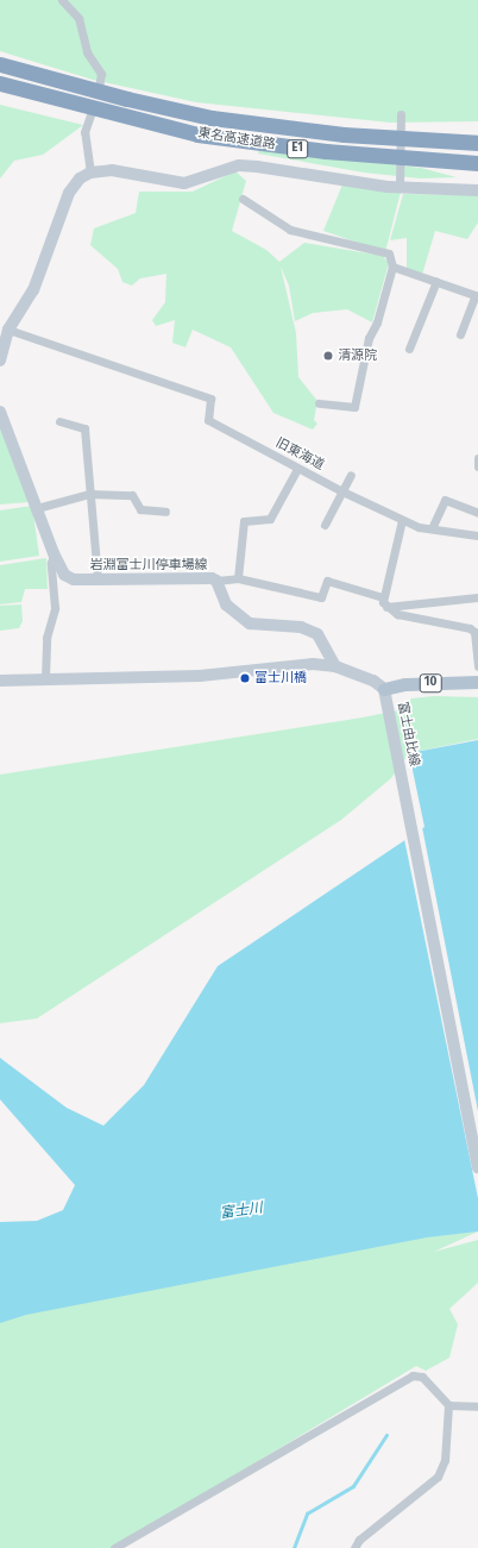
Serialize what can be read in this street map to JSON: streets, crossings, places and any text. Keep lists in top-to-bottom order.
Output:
{
  "streets": {
    "highway": ["東名高速道路", "E1"],
    "main road": ["岩淵富士川停車場線", "10", "富士由比線"],
    "street": ["旧東海道"]
  },
  "crossings": [
    ["岩淵富士川停車場線", "富士由比線"],
    ["10", "富士由比線"]
  ],
  "water": ["富士川"],
  "places": ["清源院", "富士川橋"]
}
